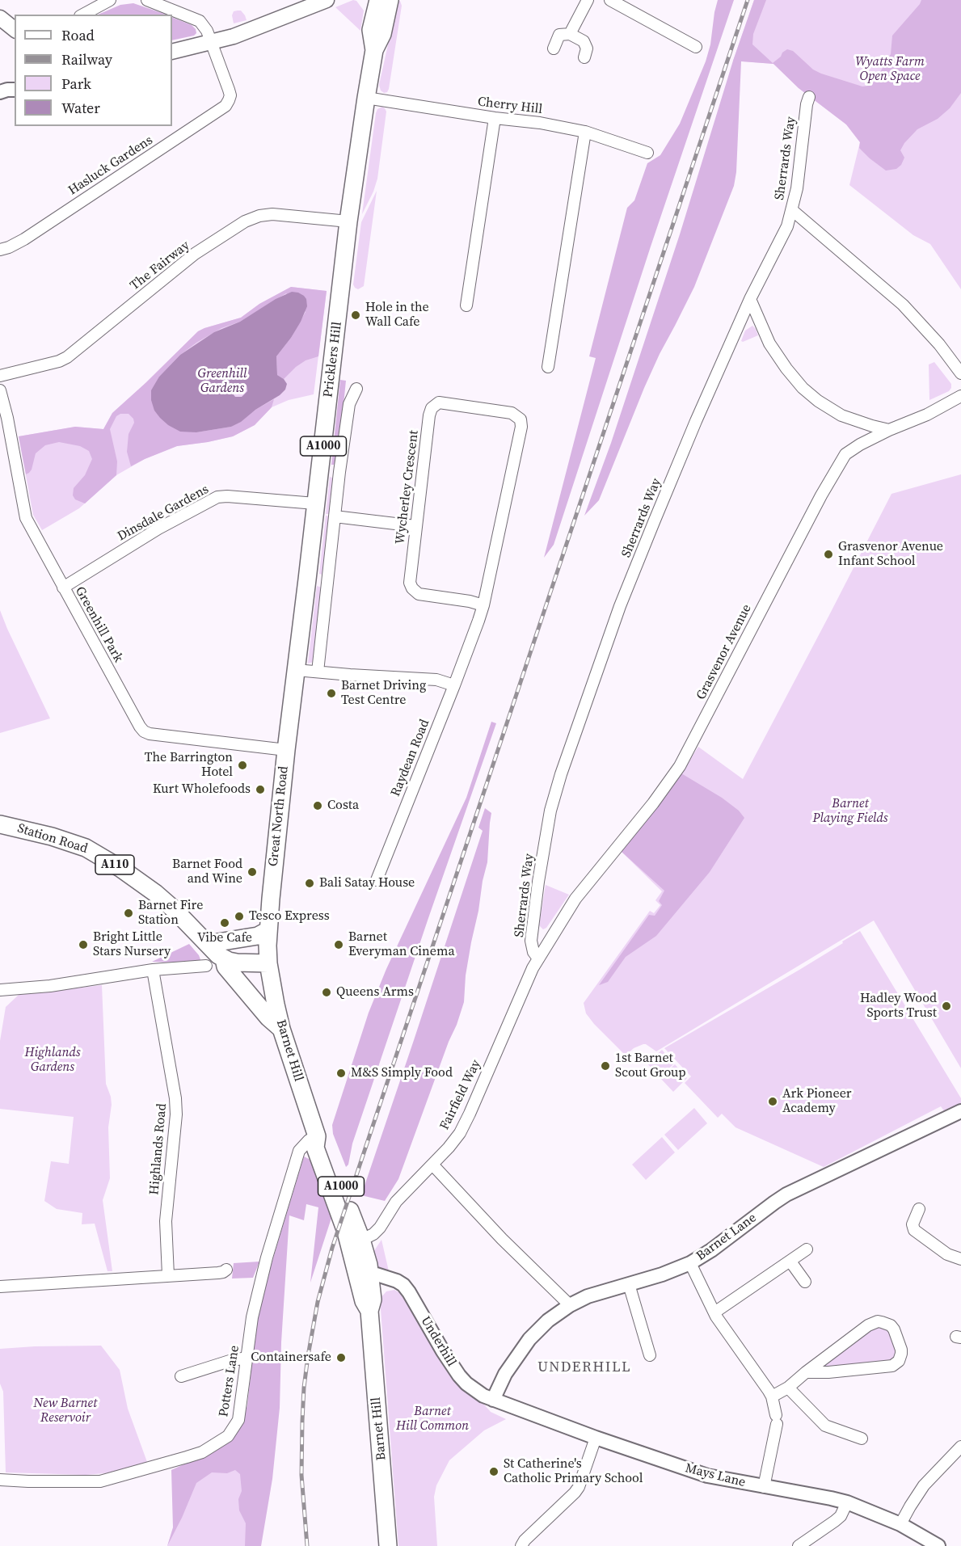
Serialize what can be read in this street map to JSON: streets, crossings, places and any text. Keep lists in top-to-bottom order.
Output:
{
  "streets": {
    "main road": [
      "Pricklers Hill",
      "A1000",
      "Great North Road",
      "Station Road",
      "A110",
      "Barnet Hill"
    ],
    "street": [
      "Cherry Hill",
      "Sherrards Way",
      "Hasluck Gardens",
      "The Fairway",
      "Wycherley Crescent",
      "Dinsdale Gardens",
      "Greenhill Park",
      "Grasvenor Avenue",
      "Raydean Road",
      "Fairfield Way",
      "Highlands Road",
      "Barnet Lane",
      "Underhill",
      "Potters Lane",
      "Mays Lane"
    ]
  },
  "crossings": [
    ["Cherry Hill", "Pricklers Hill"],
    ["Sherrards Way", "Grasvenor Avenue"],
    ["Sherrards Way", "Fairfield Way"],
    ["The Fairway", "Pricklers Hill"],
    ["Pricklers Hill", "Dinsdale Gardens"],
    ["Pricklers Hill", "Great North Road"],
    ["Wycherley Crescent", "Raydean Road"],
    ["Dinsdale Gardens", "Greenhill Park"],
    ["Greenhill Park", "Great North Road"],
    ["Grasvenor Avenue", "Fairfield Way"],
    ["Great North Road", "Barnet Hill"],
    ["Station Road", "A110"],
    ["A110", "Barnet Hill"],
    ["Barnet Hill", "Fairfield Way"],
    ["Barnet Hill", "Underhill"],
    ["Barnet Hill", "Potters Lane"],
    ["Barnet Lane", "Underhill"],
    ["Barnet Lane", "Mays Lane"],
    ["Underhill", "Mays Lane"]
  ],
  "districts": ["UNDERHILL"],
  "parks": [
    "Wyatts Farm Open Space",
    "Greenhill Gardens",
    "Barnet Playing Fields",
    "Highlands Gardens",
    "New Barnet Reservoir",
    "Barnet Hill Common"
  ],
  "places": [
    "Hole in the Wall Cafe",
    "Grasvenor Avenue Infant School",
    "Barnet Driving Test Centre",
    "The Barrington Hotel",
    "Kurt Wholefoods",
    "Costa",
    "Barnet Food and Wine",
    "Bali Satay House",
    "Barnet Fire Station",
    "Tesco Express",
    "Vibe Cafe",
    "Bright Little Stars Nursery",
    "Barnet Everyman Cinema",
    "Queens Arms",
    "Hadley Wood Sports Trust",
    "1st Barnet Scout Group",
    "M&S Simply Food",
    "Ark Pioneer Academy",
    "Containersafe",
    "St Catherine's Catholic Primary School"
  ],
  "legend": [
    "Road",
    "Railway",
    "Park",
    "Water"
  ]
}
